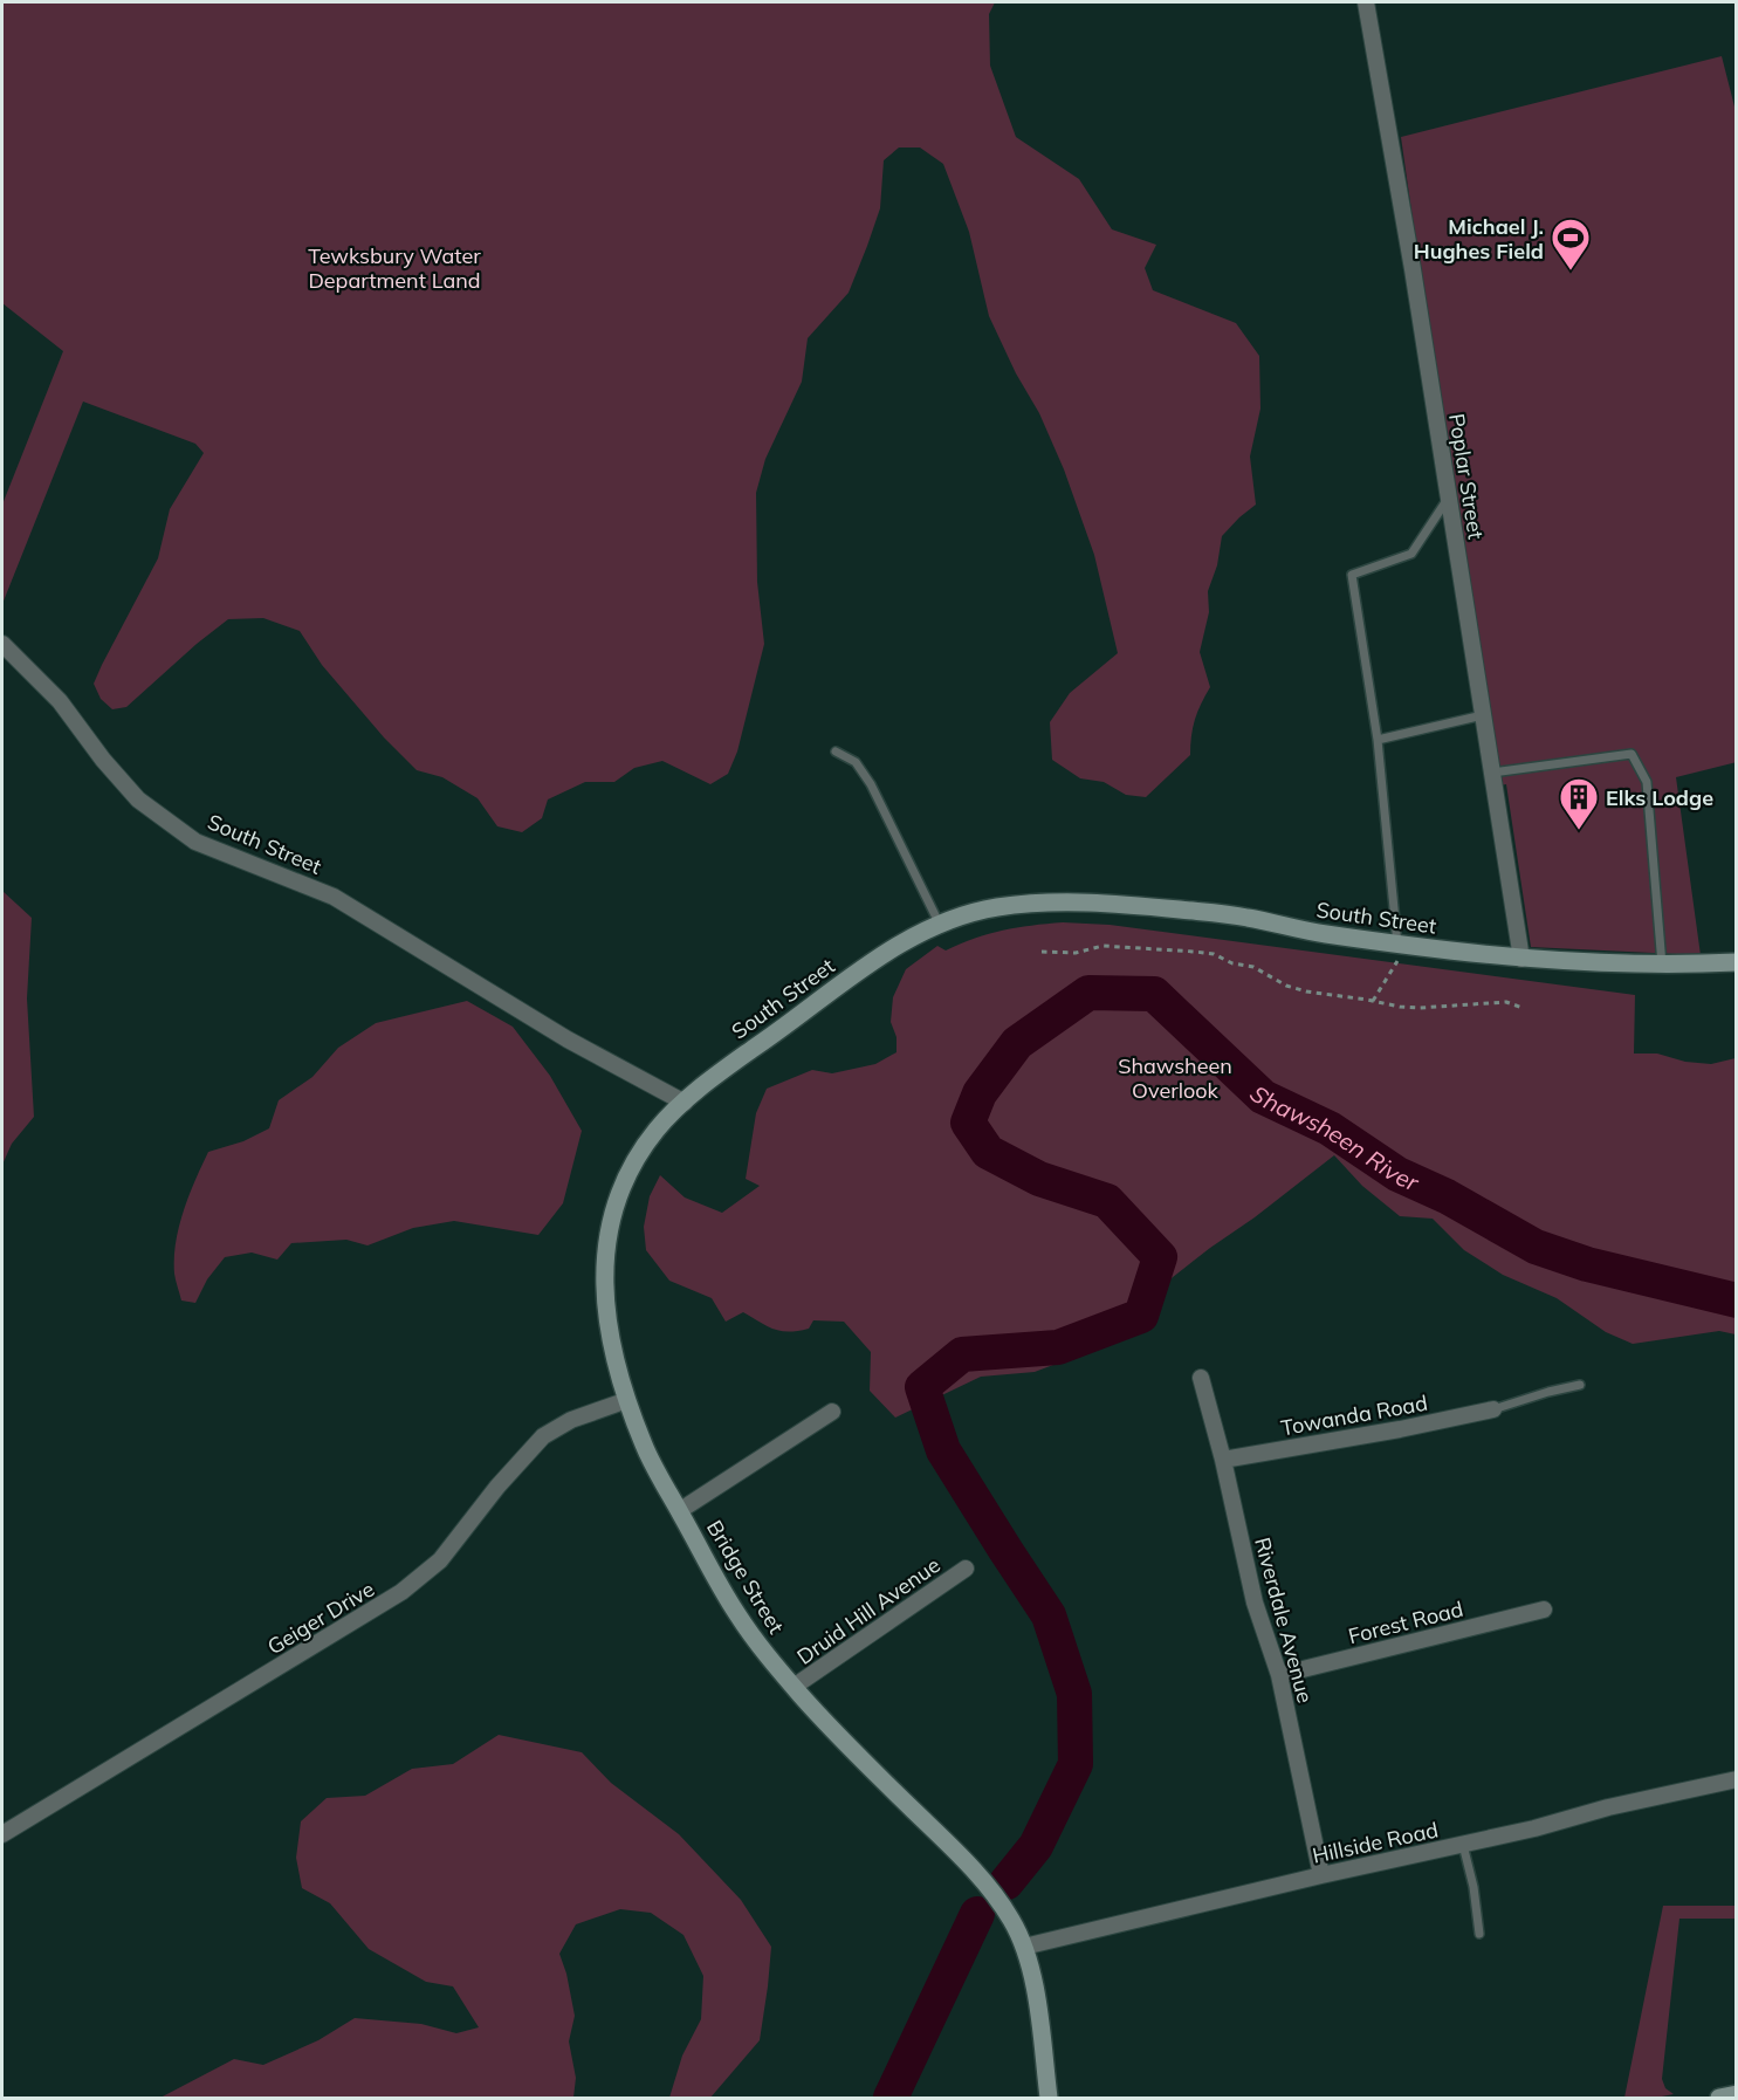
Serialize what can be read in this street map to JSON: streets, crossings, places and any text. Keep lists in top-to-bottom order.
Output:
{
  "streets": {
    "street": [
      "Poplar Street",
      "South Street",
      "Towanda Road",
      "Bridge Street",
      "Druid Hill Avenue",
      "Geiger Drive",
      "Riverdale Avenue",
      "Forest Road",
      "Hillside Road"
    ]
  },
  "crossings": [
    ["Poplar Street", "South Street"],
    ["South Street", "Bridge Street"],
    ["Towanda Road", "Riverdale Avenue"],
    ["Bridge Street", "Druid Hill Avenue"],
    ["Bridge Street", "Geiger Drive"],
    ["Bridge Street", "Hillside Road"],
    ["Riverdale Avenue", "Forest Road"],
    ["Riverdale Avenue", "Hillside Road"]
  ],
  "water": ["Shawsheen River"],
  "parks": ["Tewksbury Water Department Land", "Shawsheen Overlook"],
  "places": {
    "sports": ["Michael J. Hughes Field"],
    "building": ["Elks Lodge"]
  }
}
